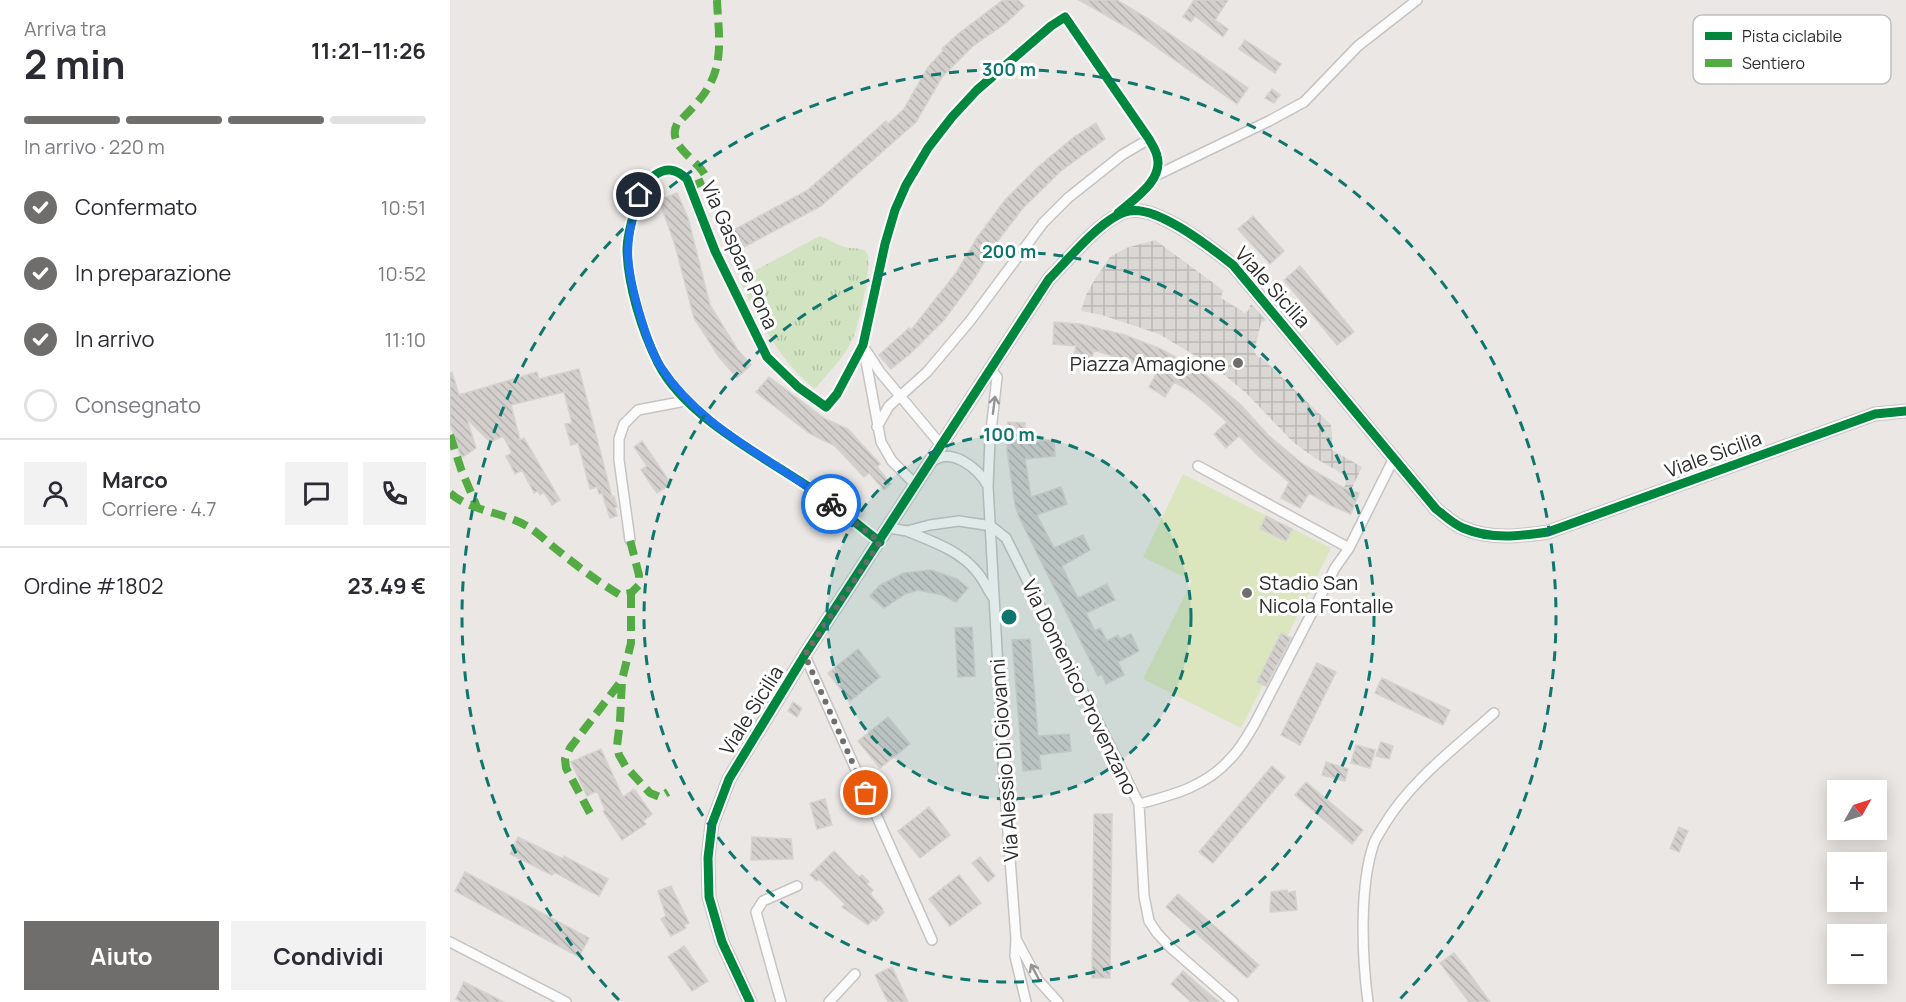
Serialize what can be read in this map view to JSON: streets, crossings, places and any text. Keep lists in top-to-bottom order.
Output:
{
  "streets": {
    "street": [
      "Via Gaspare Pona",
      "Viale Sicilia",
      "Via Domenico Provenzano",
      "Via Alessio Di Giovanni"
    ]
  },
  "crossings": [
    ["Via Gaspare Pona", "Viale Sicilia"],
    ["Viale Sicilia", "Via Alessio Di Giovanni"],
    ["Via Domenico Provenzano", "Via Alessio Di Giovanni"]
  ],
  "places": ["Piazza Amagione", "Stadio San Nicola Fontalle"],
  "legend": ["Pista ciclabile", "Sentiero"],
  "north": "top right",
  "page": {
    "heading": ["2 min", "Arriva tra", "11:21–11:26"],
    "panel": [
      "Marco",
      "Corriere · 4.7",
      "Ordine #1802",
      "23.49 €"
    ],
    "bar": "In arrivo · 220 m",
    "list": [
      ["Confermato", "10:51"],
      ["In preparazione", "10:52"],
      ["In arrivo", "11:10"],
      "Consegnato"
    ],
    "map_buttons": ["+", "−"],
    "buttons": ["Aiuto", "Condividi"]
  },
  "rings": ["300 m", "200 m", "100 m"]
}
